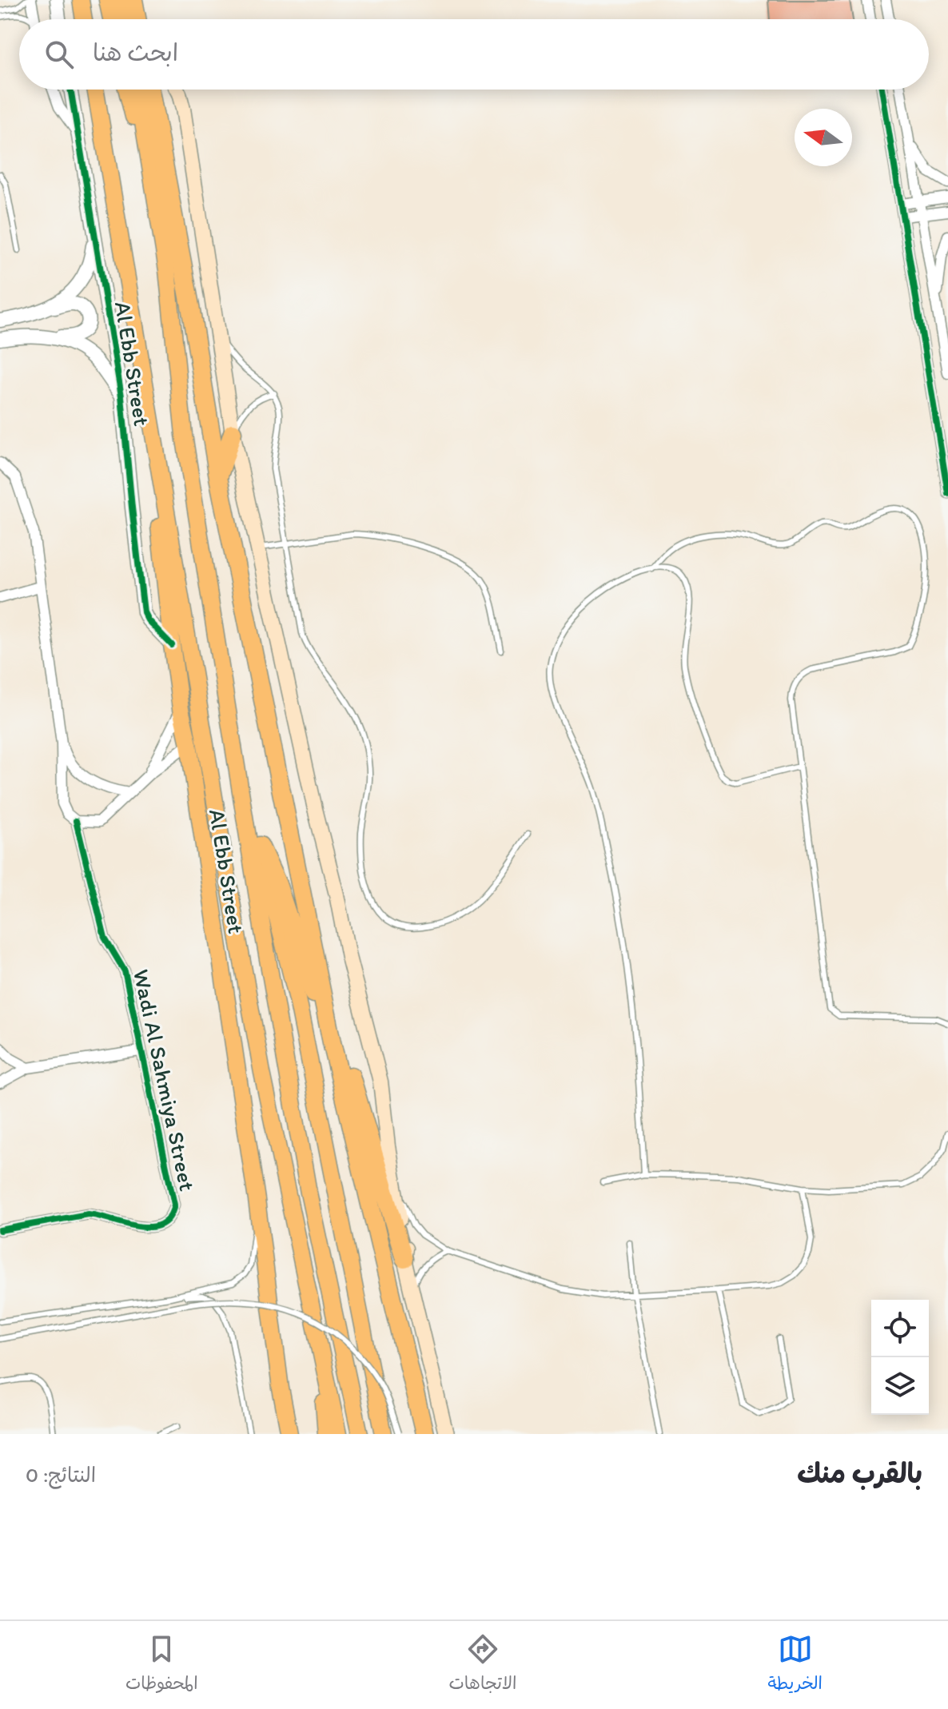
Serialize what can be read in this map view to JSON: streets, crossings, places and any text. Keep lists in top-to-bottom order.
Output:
{
  "streets": {
    "main road": ["Al Ebb Street"],
    "street": ["Wadi Al Sahmiya Street"]
  },
  "north": "left",
  "page": {
    "search": "ابحث هنا",
    "heading": ["بالقرب منك", "النتائج: 0"],
    "nav": ["الخريطة", "الاتجاهات", "المحفوظات"]
  }
}
